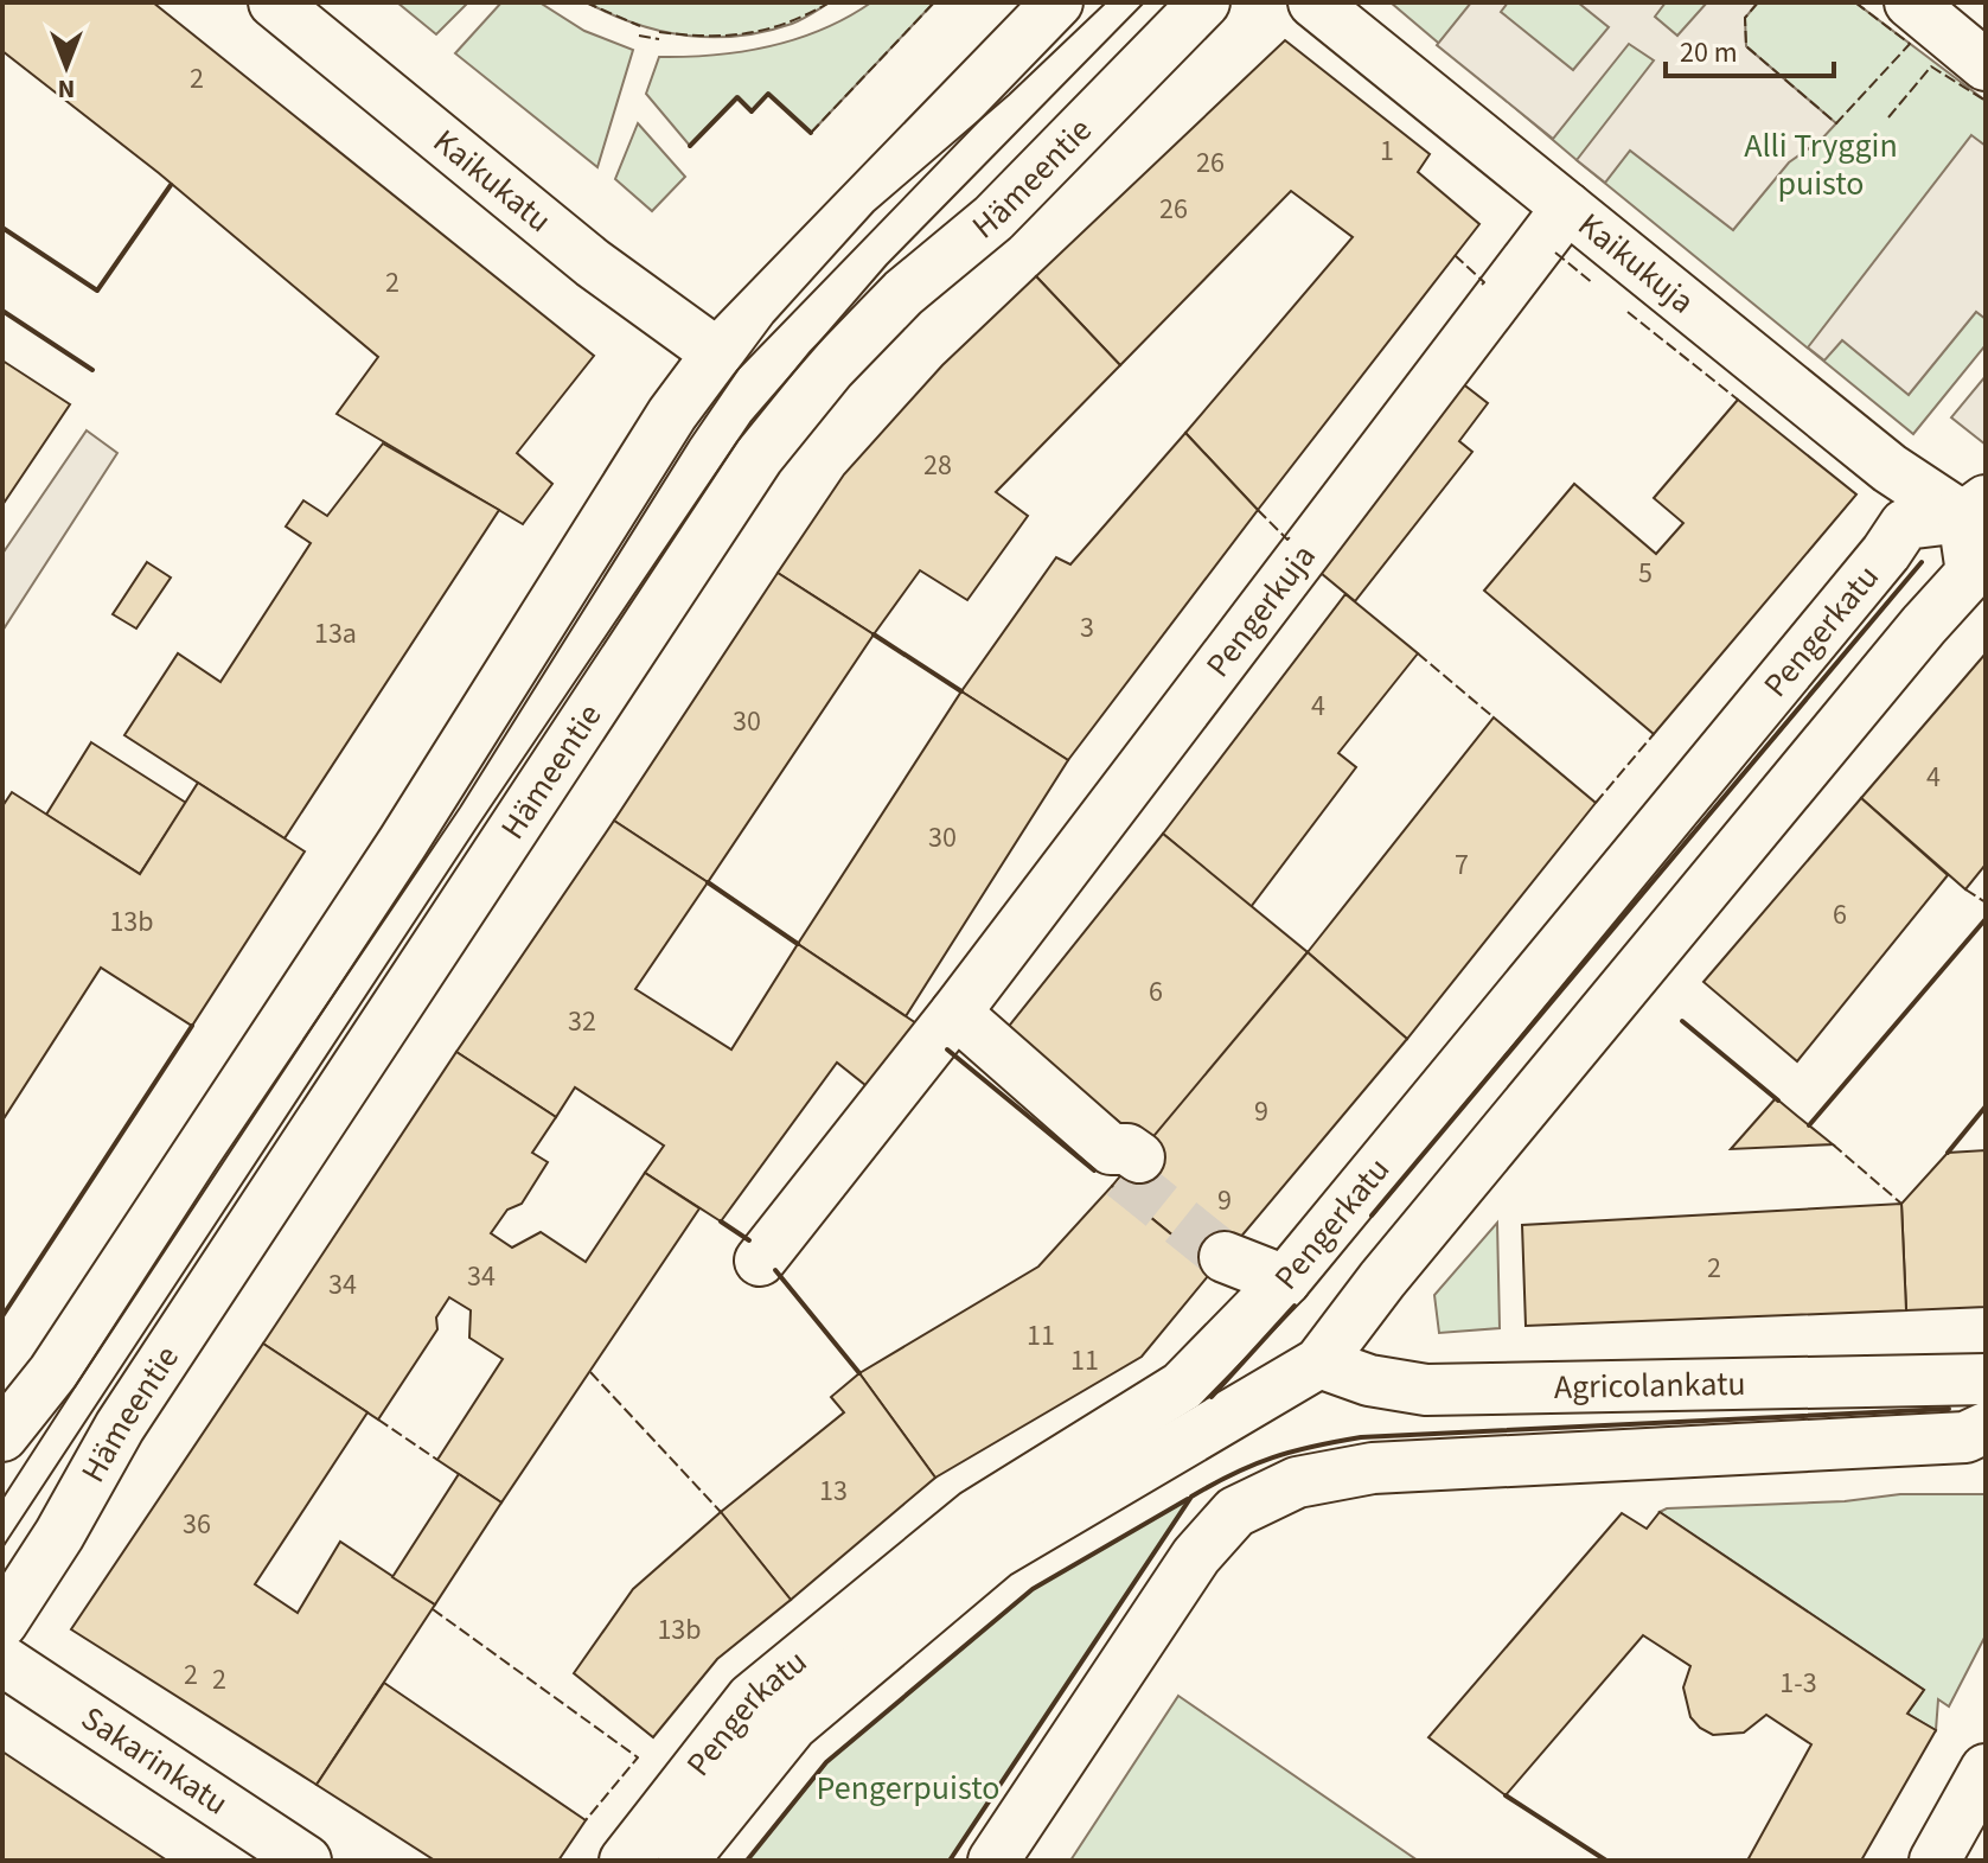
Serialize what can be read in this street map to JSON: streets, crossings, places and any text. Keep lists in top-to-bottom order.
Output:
{
  "streets": {
    "street": [
      "Hämeentie",
      "Kaikukatu",
      "Kaikukuja",
      "Pengerkuja",
      "Pengerkatu",
      "Agricolankatu",
      "Sakarinkatu"
    ]
  },
  "crossings": [
    ["Kaikukuja", "Pengerkuja"],
    ["Kaikukuja", "Pengerkatu"],
    ["Pengerkatu", "Agricolankatu"]
  ],
  "parks": ["Alli Tryggin puisto", "Pengerpuisto"],
  "house_numbers": [
    "2",
    "1",
    "26",
    "26",
    "2",
    "28",
    "5",
    "3",
    "13a",
    "4",
    "30",
    "4",
    "30",
    "7",
    "6",
    "13b",
    "6",
    "32",
    "9",
    "9",
    "2",
    "34",
    "34",
    "11",
    "11",
    "13",
    "36",
    "13b",
    "2",
    "2",
    "1-3"
  ],
  "scale_bar": "20 m",
  "north": "bottom"
}
